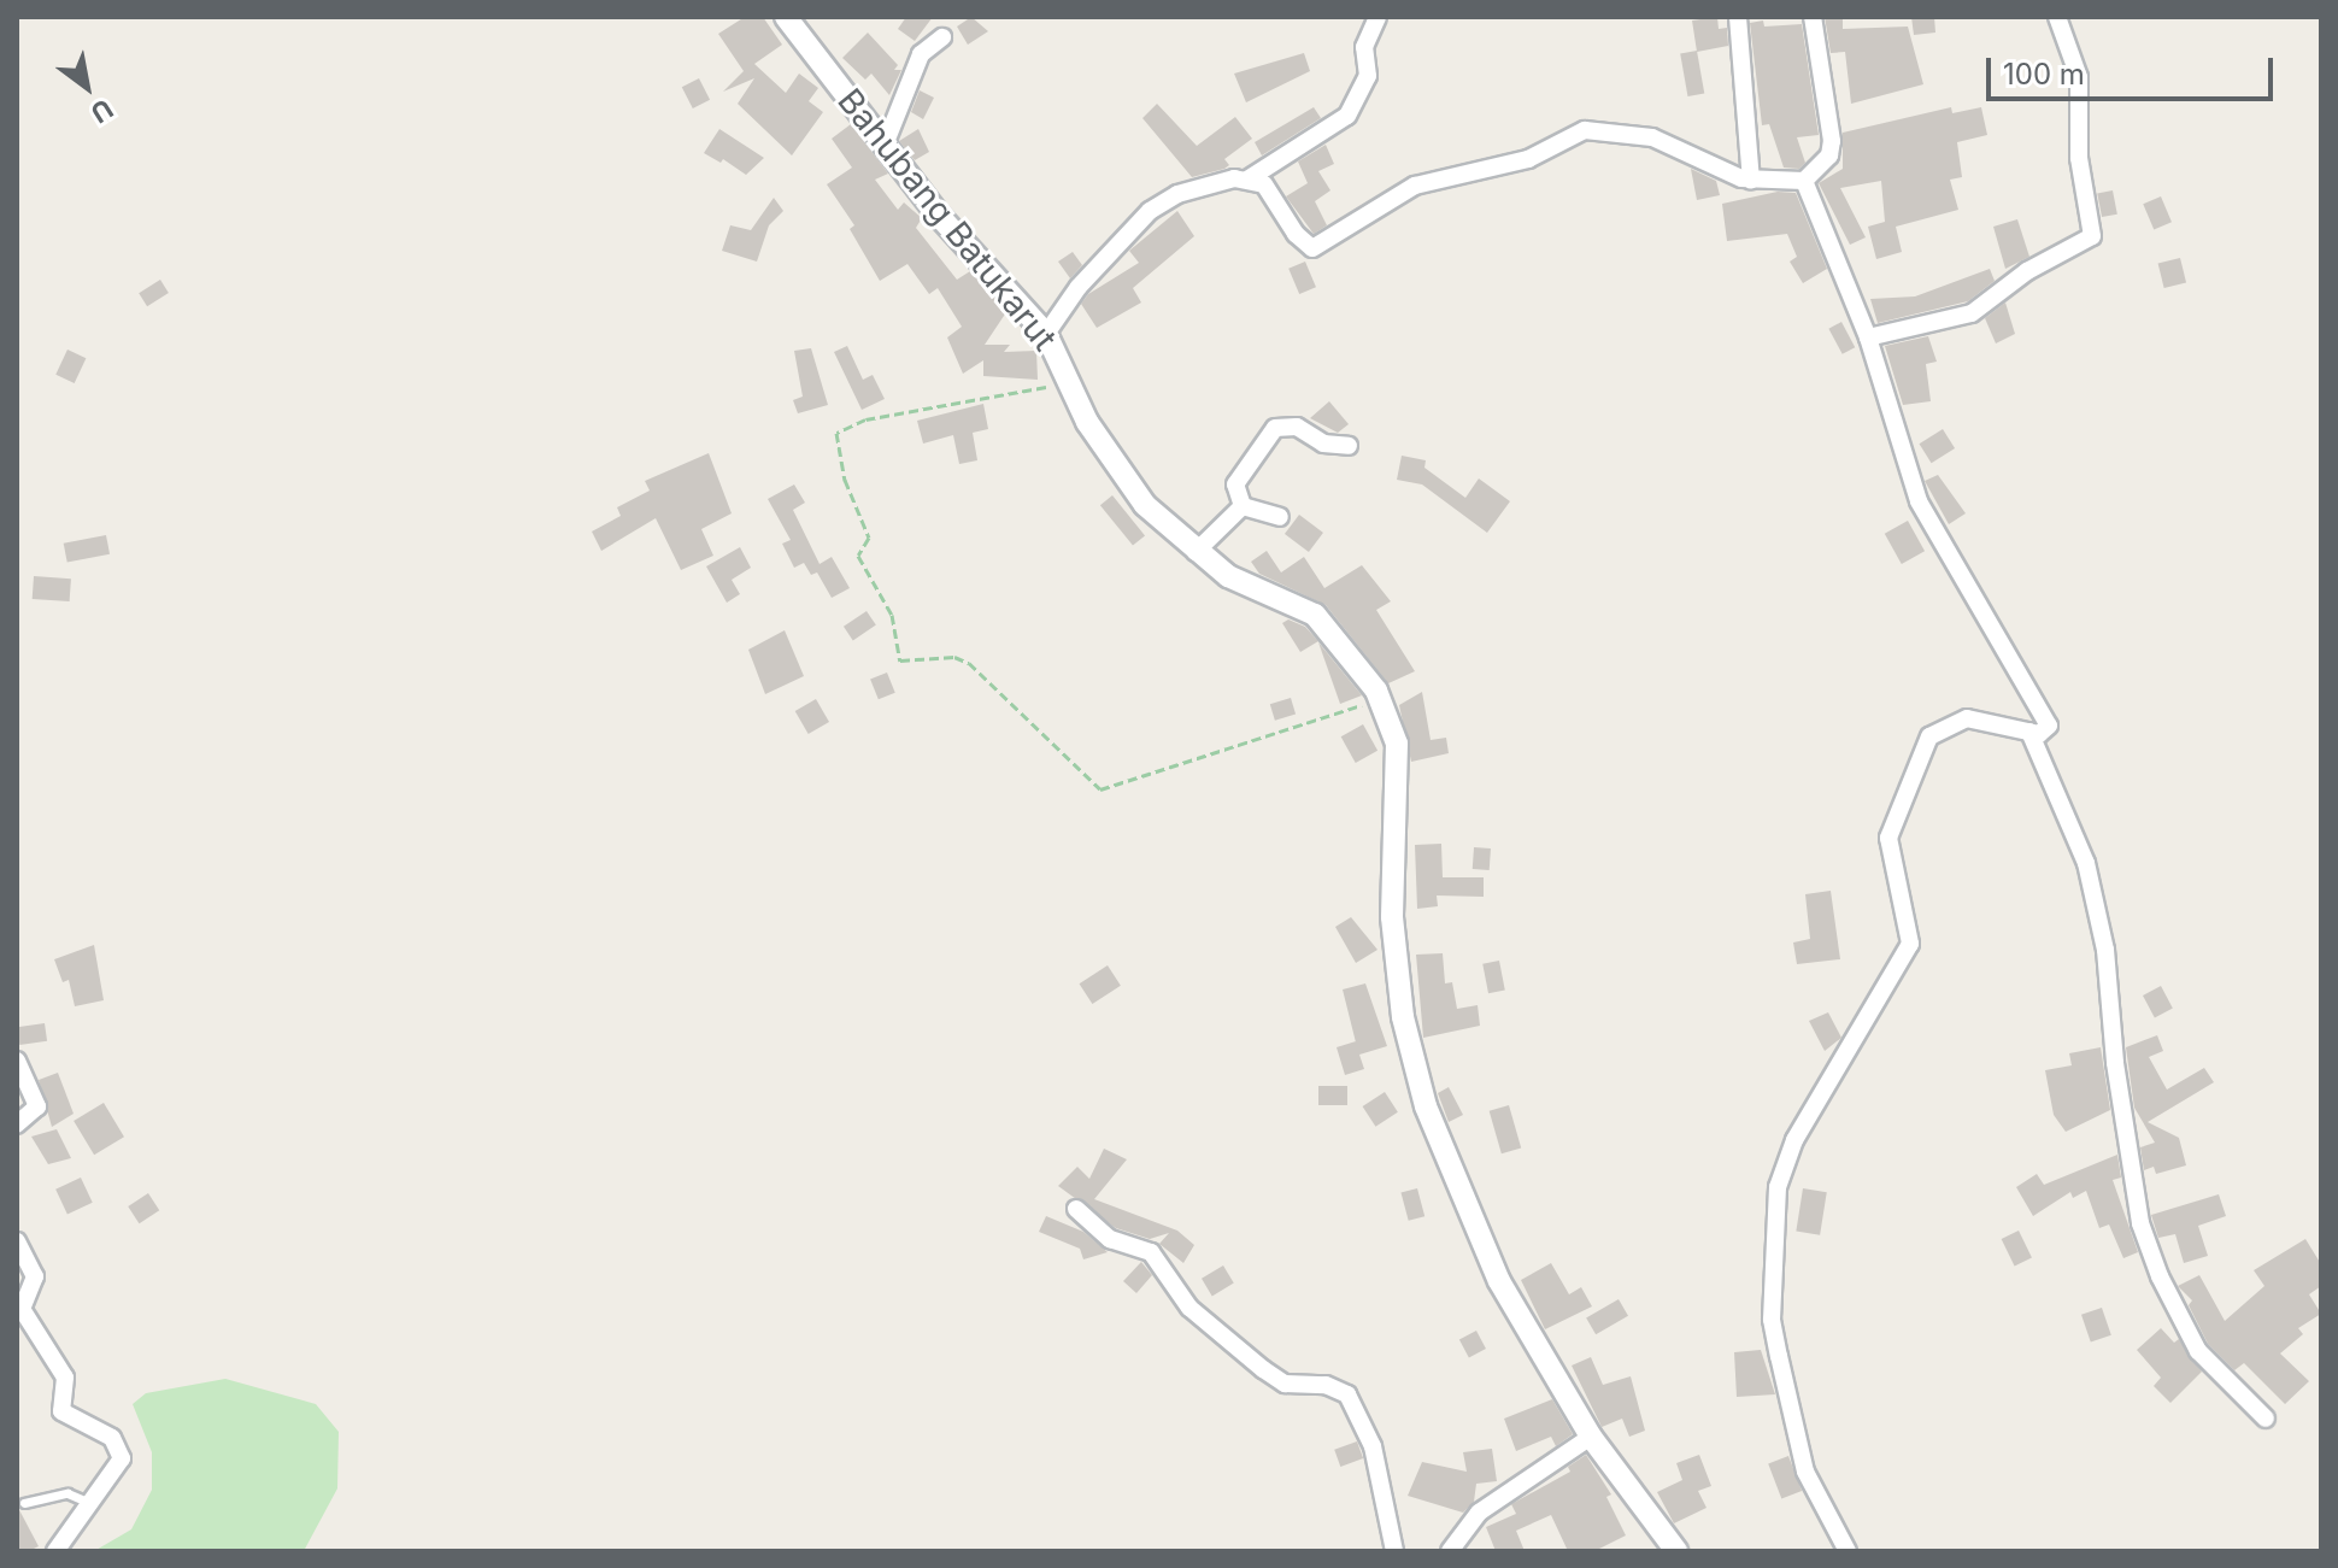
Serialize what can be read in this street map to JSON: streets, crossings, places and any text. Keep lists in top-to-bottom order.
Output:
{
  "streets": {
    "street": ["Bahubang Batukarut"]
  },
  "scale_bar": "100 m",
  "north": "bottom right"
}
